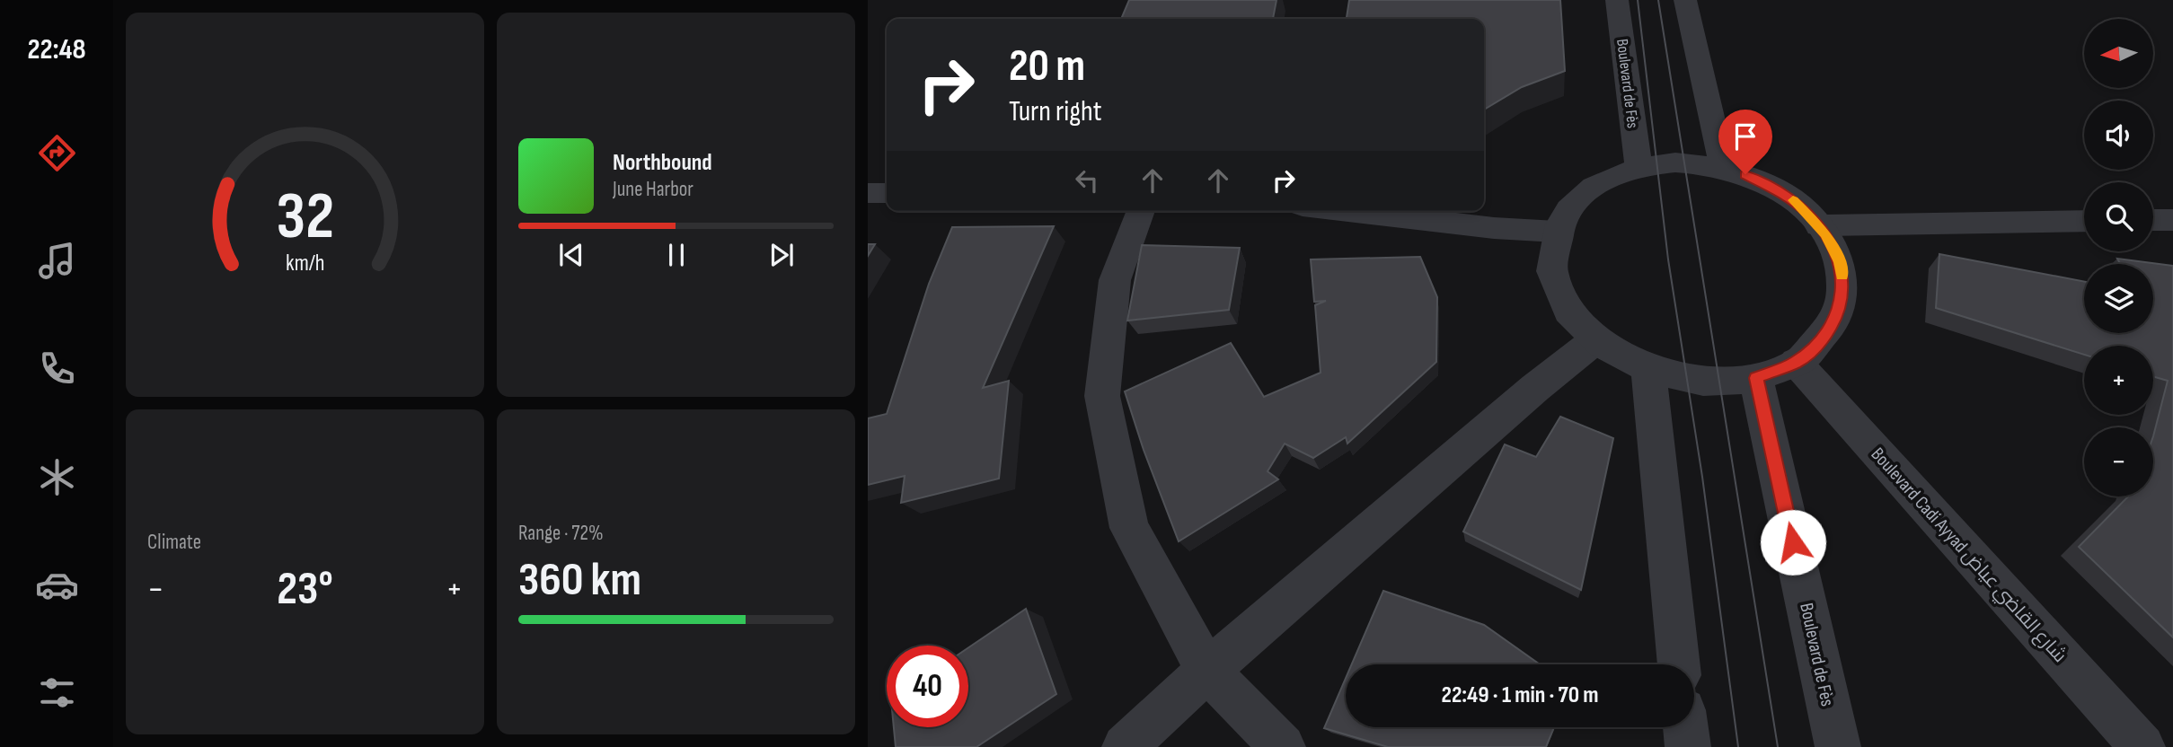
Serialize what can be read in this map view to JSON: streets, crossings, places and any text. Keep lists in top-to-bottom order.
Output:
{
  "streets": {
    "street": ["Boulevard de Fès", "Boulevard Cadi Ayyad شارع القاضي عياض"]
  },
  "north": "left",
  "page": {
    "tabs": "22:48",
    "map_buttons": ["+", "−"],
    "turn": ["20 m", "Turn right"],
    "song": ["Northbound", "June Harbor"],
    "tile": [
      "Climate",
      ["Range · 72%", "360 km"]
    ],
    "heat": ["−", "23°", "+"],
    "limit": "40",
    "trip": "22:49 · 1 min · 70 m",
    "gauge": ["32", "km/h"]
  }
}
